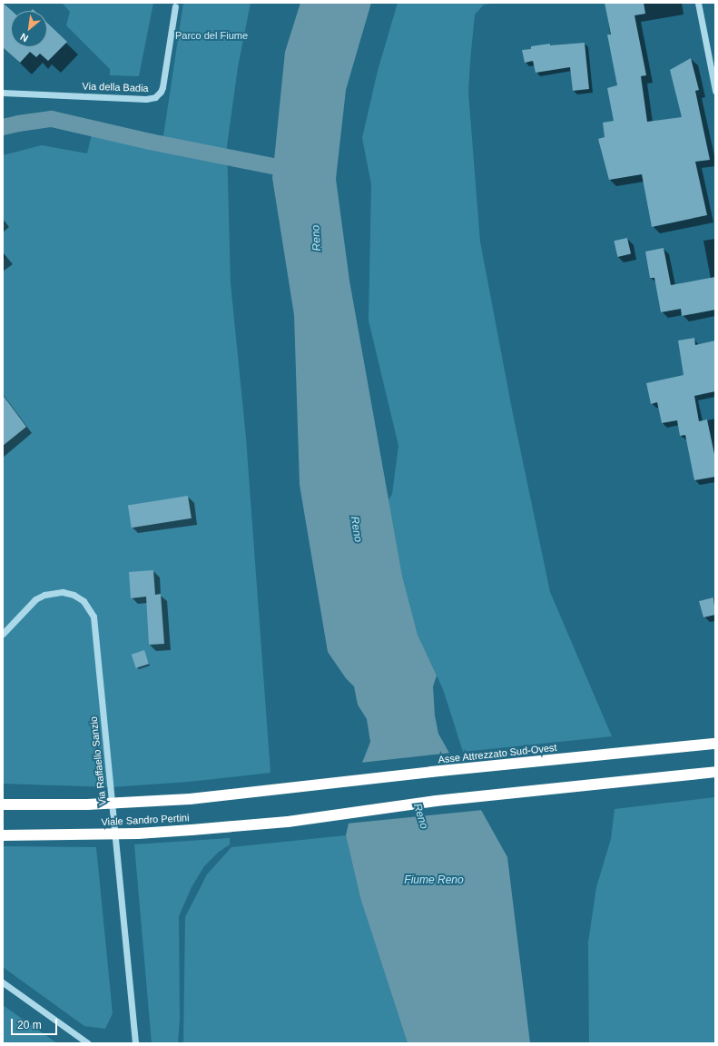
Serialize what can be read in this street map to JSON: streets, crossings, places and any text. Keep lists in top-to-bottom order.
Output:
{
  "streets": {
    "highway": ["Asse Attrezzato Sud-Ovest", "Viale Sandro Pertini"],
    "street": ["Via della Badia", "Via Raffaello Sanzio"]
  },
  "crossings": [
    ["Asse Attrezzato Sud-Ovest", "Viale Sandro Pertini"]
  ],
  "water": ["Reno", "Fiume Reno"],
  "parks": ["Parco del Fiume"],
  "scale_bar": "20 m",
  "north": "bottom left"
}
